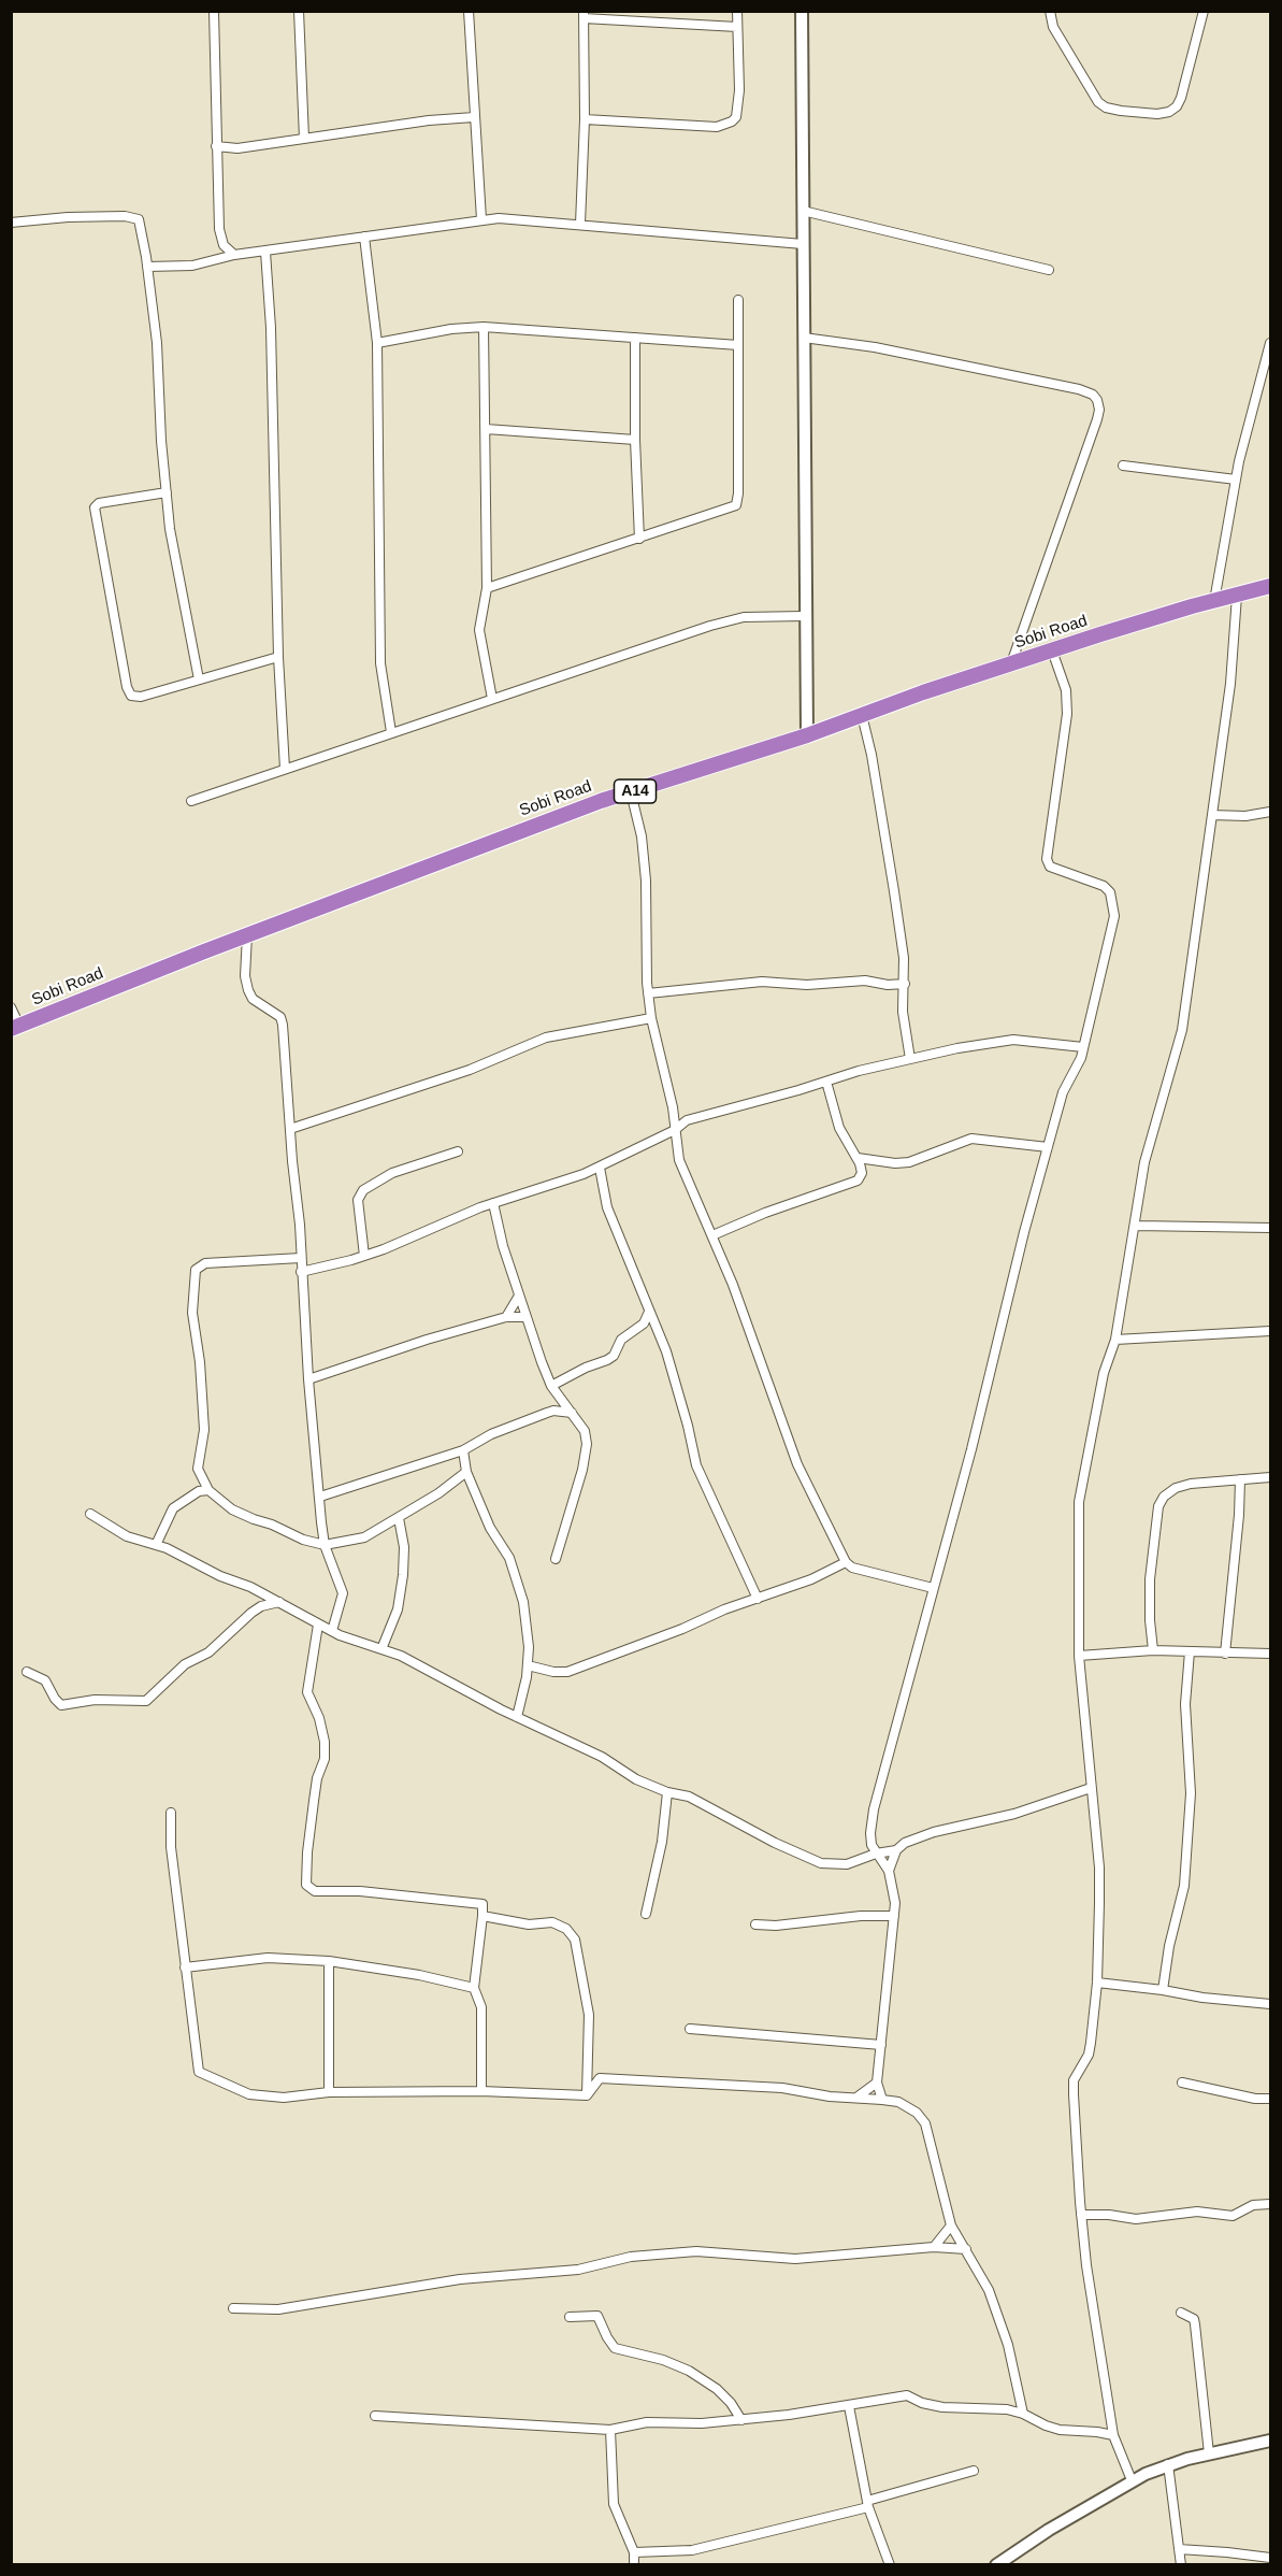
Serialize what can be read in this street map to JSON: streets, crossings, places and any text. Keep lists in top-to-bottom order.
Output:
{
  "streets": {
    "highway": ["Sobi Road", "A14"]
  }
}
